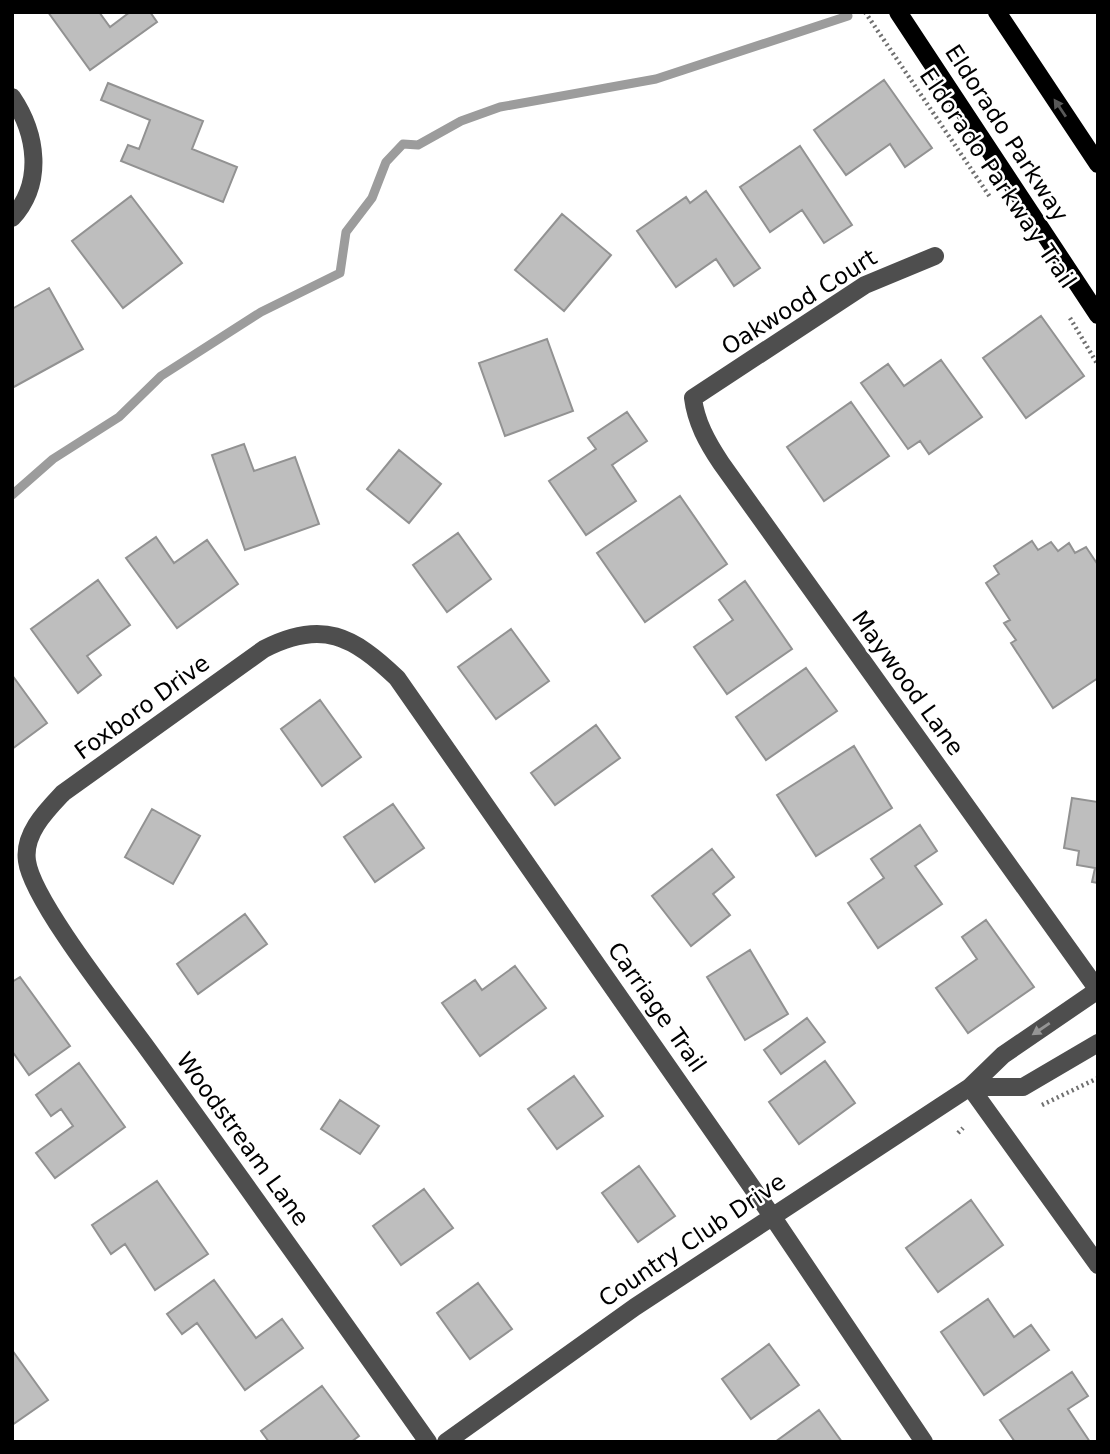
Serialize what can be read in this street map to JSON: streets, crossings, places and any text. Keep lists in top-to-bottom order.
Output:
{
  "streets": {
    "main road": ["Eldorado Parkway"],
    "street": [
      "Oakwood Court",
      "Maywood Lane",
      "Foxboro Drive",
      "Carriage Trail",
      "Woodstream Lane",
      "Country Club Drive"
    ],
    "path": ["Eldorado Parkway Trail"]
  },
  "crossings": [
    ["Oakwood Court", "Maywood Lane"],
    ["Maywood Lane", "Country Club Drive"],
    ["Foxboro Drive", "Carriage Trail"],
    ["Foxboro Drive", "Woodstream Lane"],
    ["Carriage Trail", "Country Club Drive"]
  ]
}
